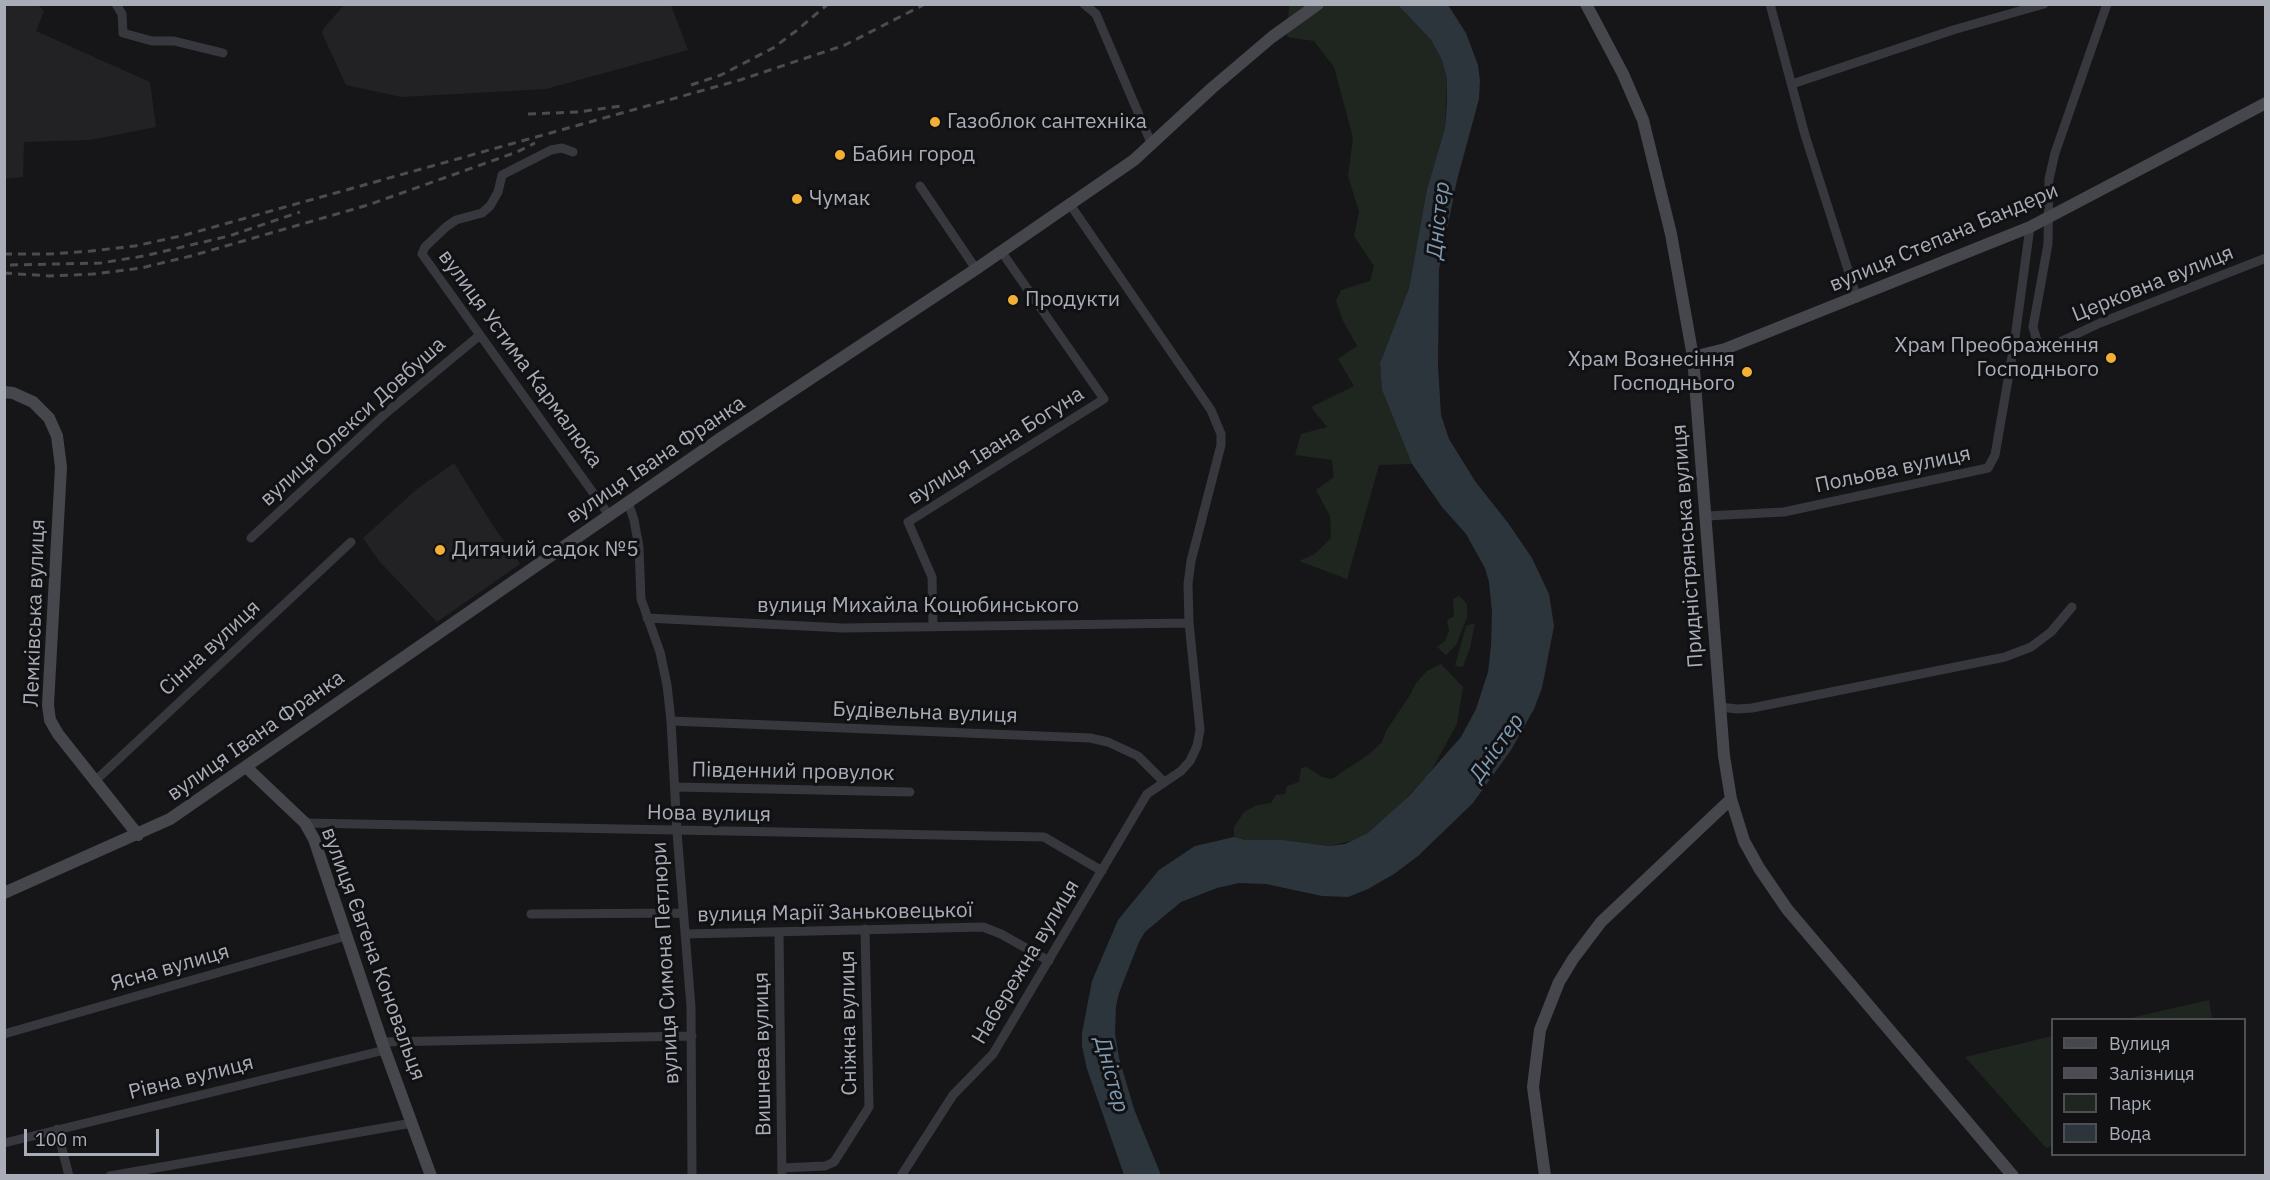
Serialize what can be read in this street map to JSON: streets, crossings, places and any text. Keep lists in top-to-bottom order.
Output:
{
  "streets": {
    "main road": [
      "вулиця Степана Бандери",
      "вулиця Івана Франка",
      "Придністрянська вулиця",
      "Лемківська вулиця",
      "вулиця Євгена Коновальця"
    ],
    "street": [
      "Церковна вулиця",
      "вулиця Устима Кармалюка",
      "вулиця Олекси Довбуша",
      "вулиця Івана Богуна",
      "Польова вулиця",
      "вулиця Михайла Коцюбинського",
      "Сінна вулиця",
      "Будівельна вулиця",
      "Південний провулок",
      "Нова вулиця",
      "вулиця Марії Заньковецької",
      "Набережна вулиця",
      "вулиця Симона Петлюри",
      "Ясна вулиця",
      "Сніжна вулиця",
      "Вишнева вулиця",
      "Рівна вулиця"
    ]
  },
  "crossings": [
    ["вулиця Степана Бандери", "Церковна вулиця"],
    ["вулиця Степана Бандери", "Польова вулиця"],
    ["вулиця Степана Бандери", "Придністрянська вулиця"],
    ["вулиця Устима Кармалюка", "вулиця Олекси Довбуша"],
    ["вулиця Устима Кармалюка", "вулиця Івана Франка"],
    ["вулиця Івана Богуна", "вулиця Івана Франка"],
    ["вулиця Івана Богуна", "вулиця Михайла Коцюбинського"],
    ["вулиця Івана Франка", "Лемківська вулиця"],
    ["вулиця Івана Франка", "вулиця Євгена Коновальця"],
    ["вулиця Івана Франка", "вулиця Симона Петлюри"],
    ["Польова вулиця", "Придністрянська вулиця"],
    ["вулиця Михайла Коцюбинського", "Набережна вулиця"],
    ["вулиця Михайла Коцюбинського", "вулиця Симона Петлюри"],
    ["Лемківська вулиця", "Сінна вулиця"],
    ["Будівельна вулиця", "Набережна вулиця"],
    ["Будівельна вулиця", "вулиця Симона Петлюри"],
    ["Південний провулок", "вулиця Симона Петлюри"],
    ["Нова вулиця", "вулиця Євгена Коновальця"],
    ["Нова вулиця", "Набережна вулиця"],
    ["Нова вулиця", "вулиця Симона Петлюри"],
    ["вулиця Марії Заньковецької", "Набережна вулиця"],
    ["вулиця Марії Заньковецької", "вулиця Симона Петлюри"],
    ["вулиця Марії Заньковецької", "Сніжна вулиця"],
    ["вулиця Марії Заньковецької", "Вишнева вулиця"],
    ["вулиця Євгена Коновальця", "Ясна вулиця"],
    ["вулиця Євгена Коновальця", "Рівна вулиця"],
    ["вулиця Симона Петлюри", "Рівна вулиця"],
    ["Сніжна вулиця", "Вишнева вулиця"]
  ],
  "water": ["Дністер"],
  "places": [
    "Газоблок сантехніка",
    "Бабин город",
    "Чумак",
    "Продукти",
    "Храм Преображення Господнього",
    "Храм Вознесіння Господнього",
    "Дитячий садок №5"
  ],
  "legend": [
    "Вулиця",
    "Залізниця",
    "Парк",
    "Вода"
  ],
  "scale_bar": "100 m"
}
